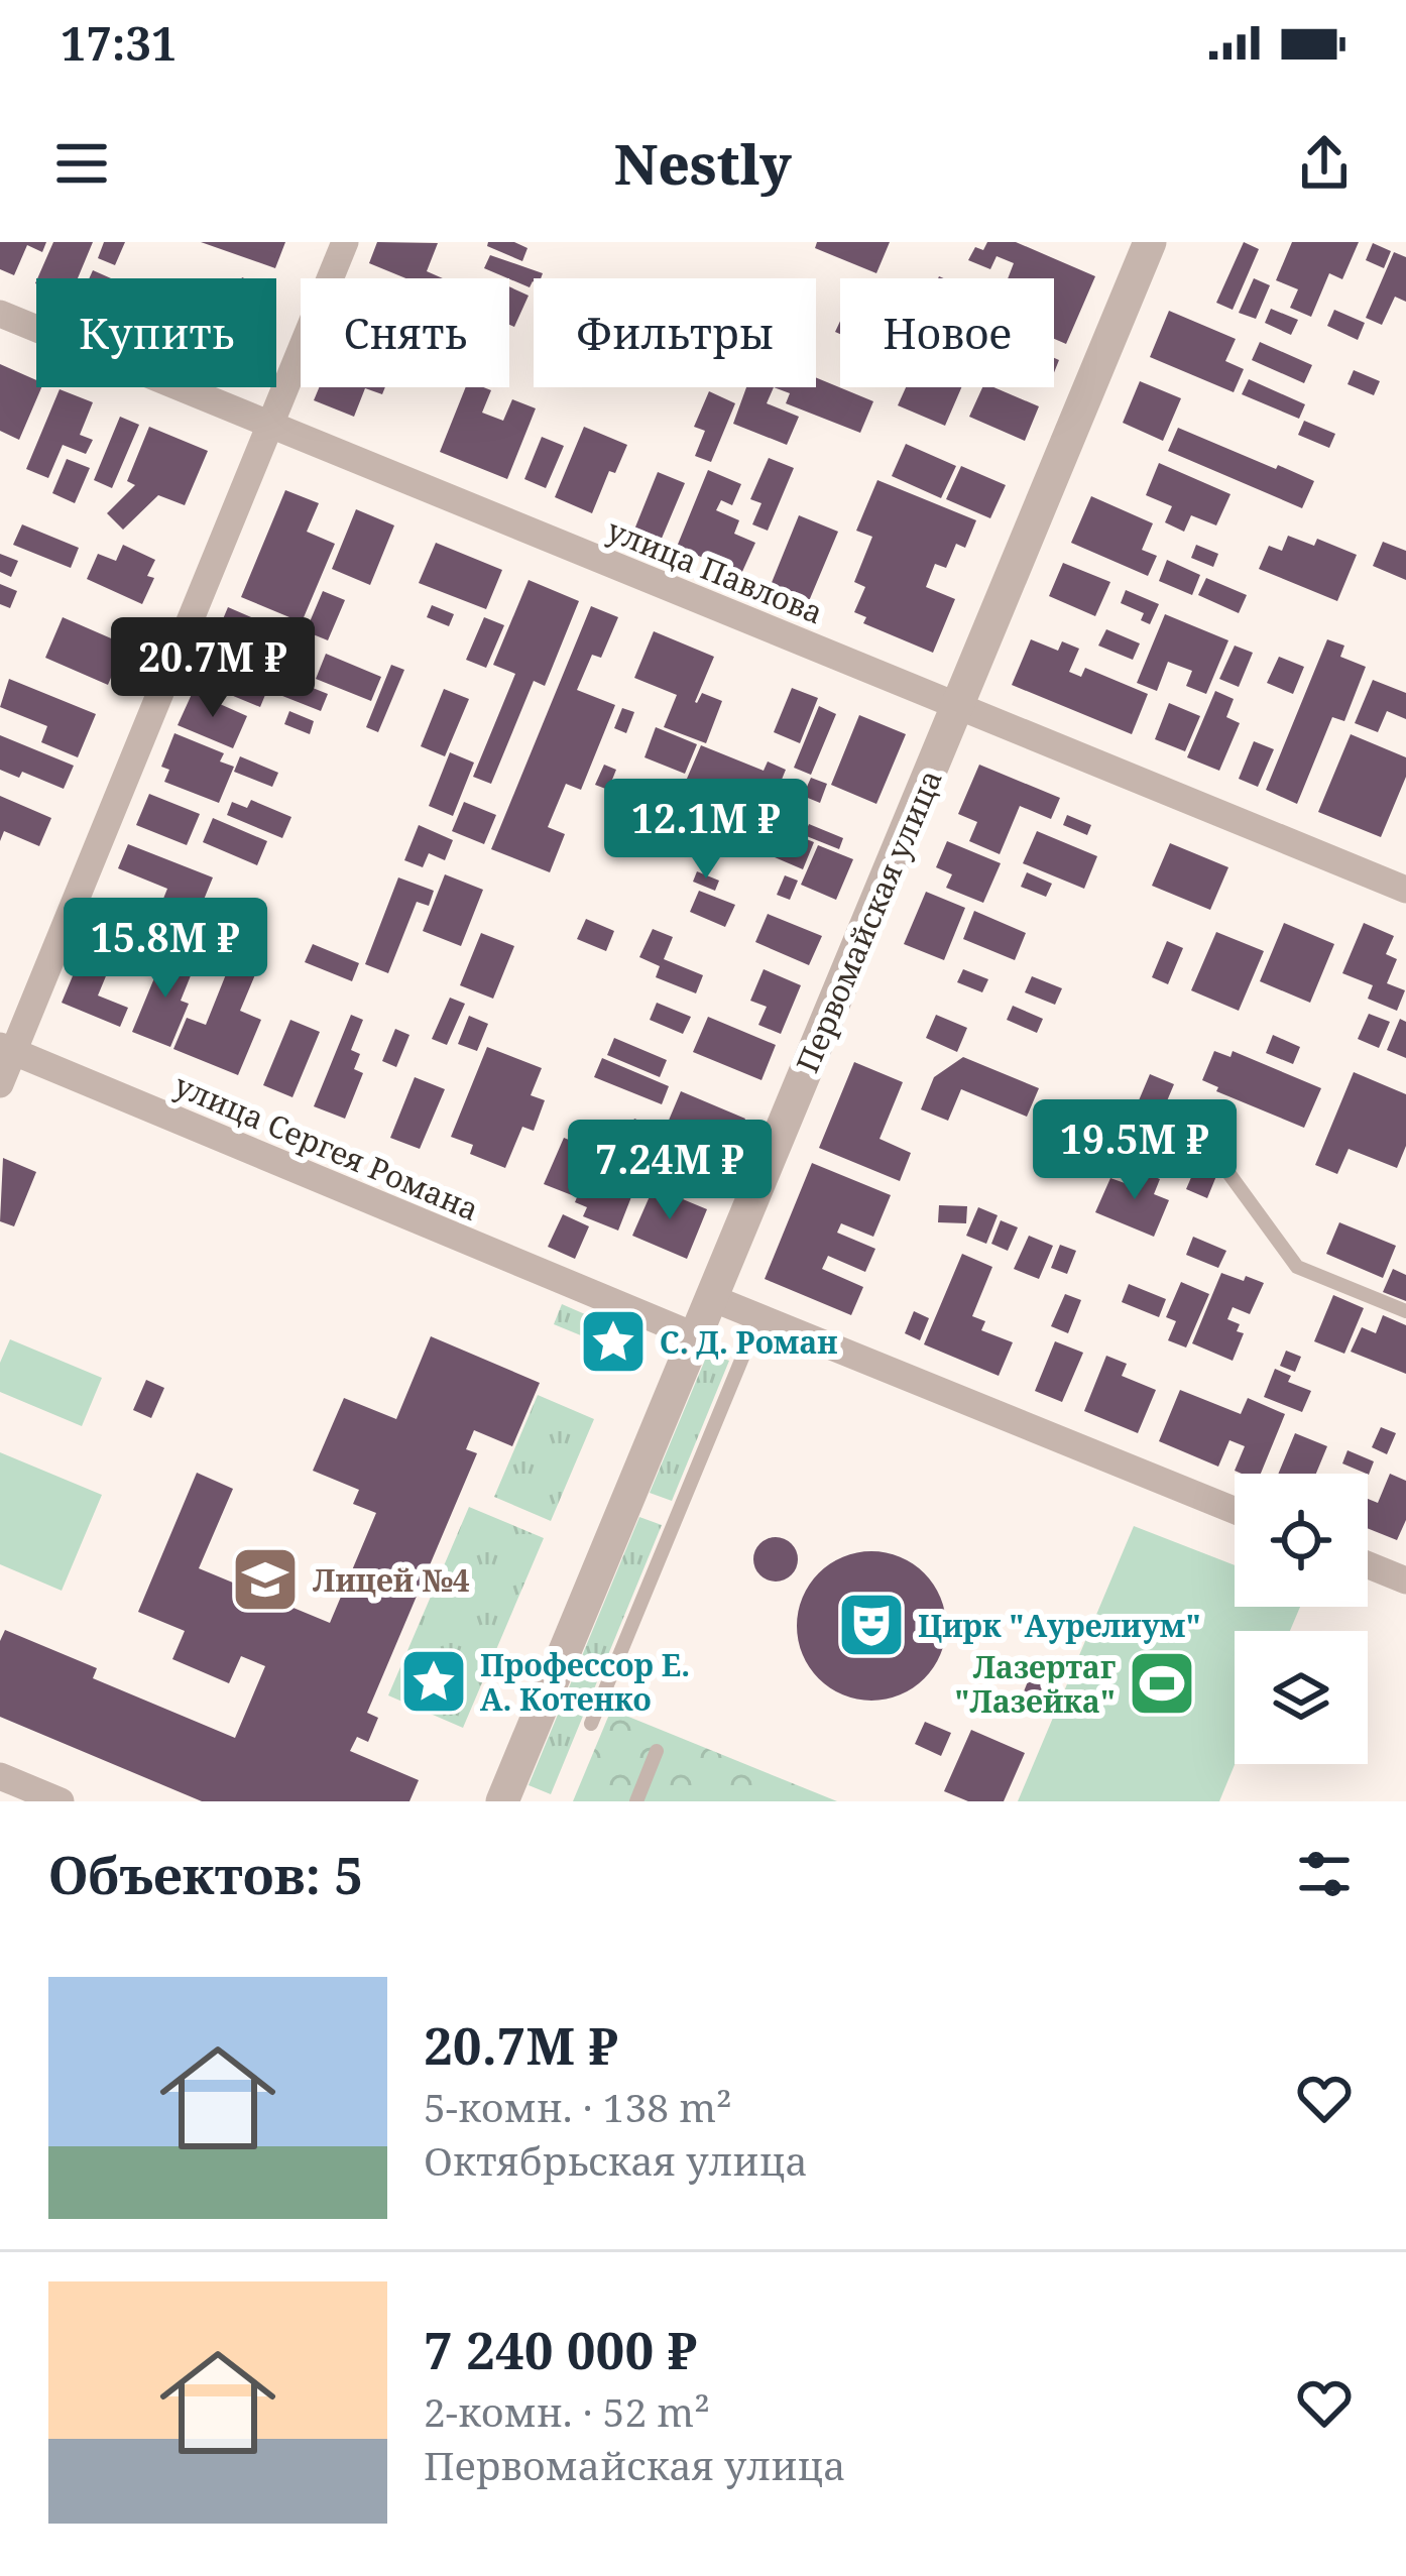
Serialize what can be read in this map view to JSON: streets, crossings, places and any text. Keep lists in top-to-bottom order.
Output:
{
  "streets": {
    "street": ["улица Павлова", "Первомайская улица", "улица Сергея Романа"]
  },
  "crossings": [
    ["улица Павлова", "Первомайская улица"],
    ["Первомайская улица", "улица Сергея Романа"]
  ],
  "places": {
    "place": ["С. Д. Роман", "Профессор Е. А. Котенко"],
    "school or university": ["Лицей №4"],
    "theatre": ["Цирк \"Аурелиум\""],
    "sports": ["Лазертаг \"Лазейка\""]
  },
  "page": {
    "status": "17:31",
    "header": "Nestly",
    "chip": [
      "Купить",
      "Снять",
      "Фильтры",
      "Новое"
    ],
    "price": [
      "20.7M ₽",
      "12.1M ₽",
      "15.8M ₽",
      "19.5M ₽",
      "7.24M ₽"
    ],
    "heading": "Объектов: 5",
    "list": [
      {
        "name": "20.7M ₽",
        "note": "5-комн. · 138 m² · Октябрьская улица"
      },
      {
        "name": "7 240 000 ₽",
        "note": "2-комн. · 52 m² · Первомайская улица"
      }
    ]
  }
}
